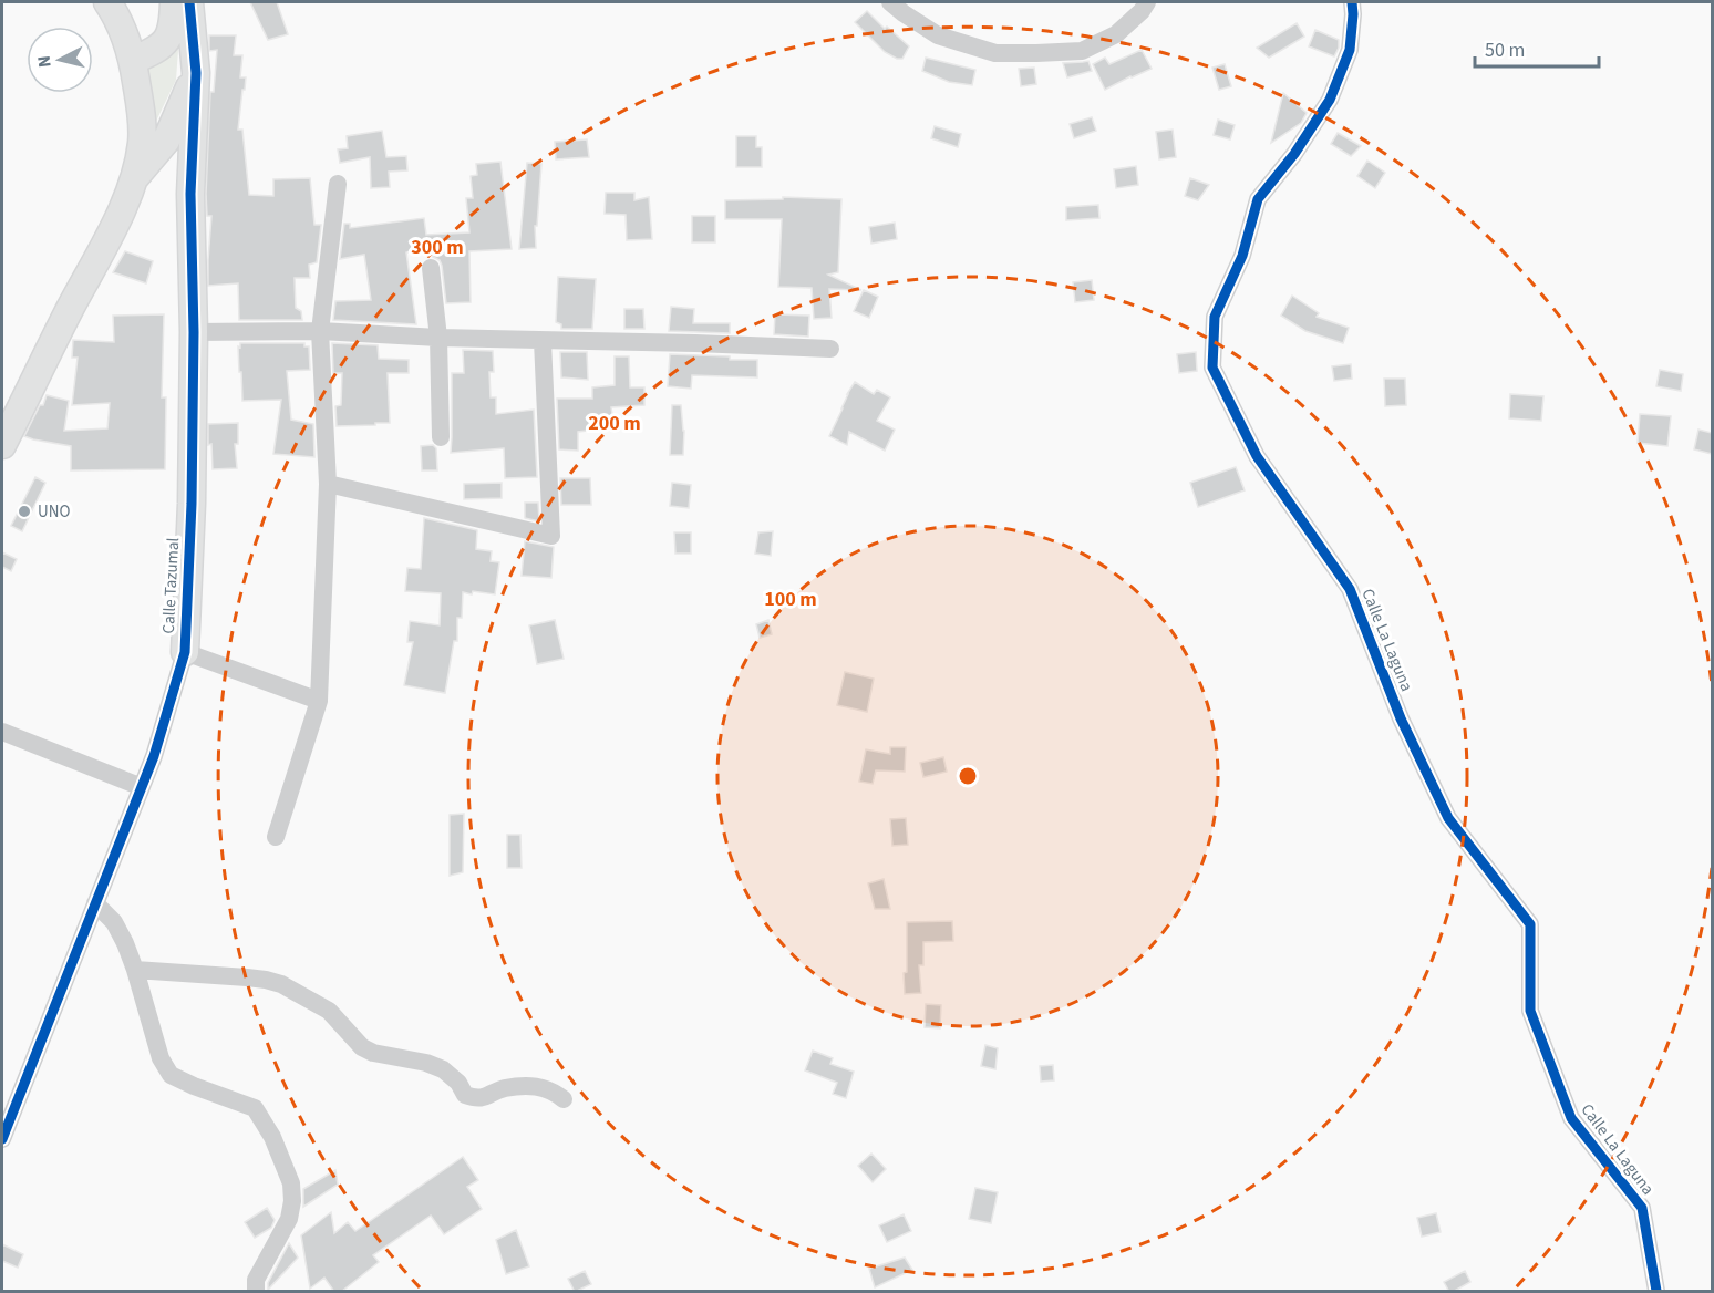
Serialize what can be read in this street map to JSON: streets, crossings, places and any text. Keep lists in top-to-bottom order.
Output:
{
  "streets": {
    "main road": ["Calle Tazumal"],
    "street": ["Calle La Laguna"]
  },
  "places": ["UNO"],
  "scale_bar": "50 m",
  "north": "left",
  "rings": ["300 m", "200 m", "100 m"]
}
